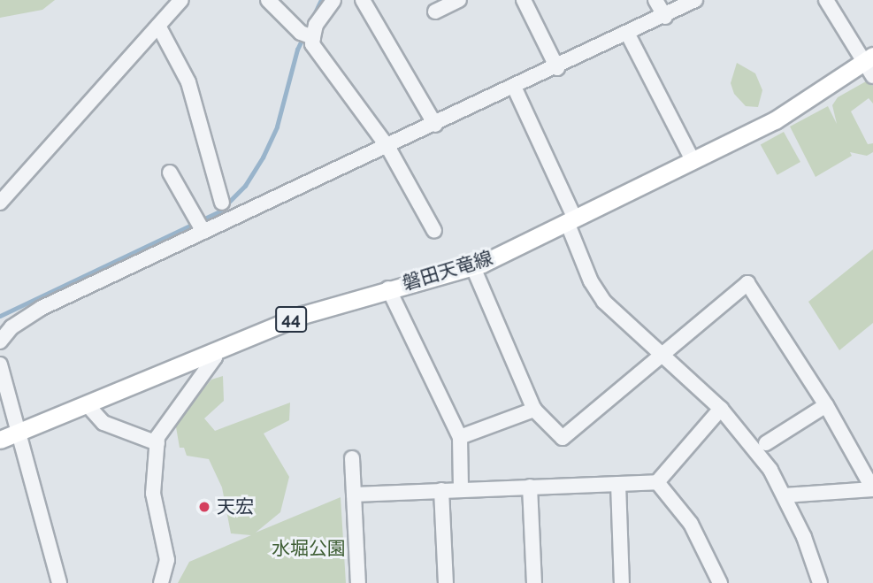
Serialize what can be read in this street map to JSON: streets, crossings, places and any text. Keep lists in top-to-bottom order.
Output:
{
  "streets": {
    "main road": ["磐田天竜線", "44"]
  },
  "parks": ["水堀公園"],
  "places": ["天宏"]
}
